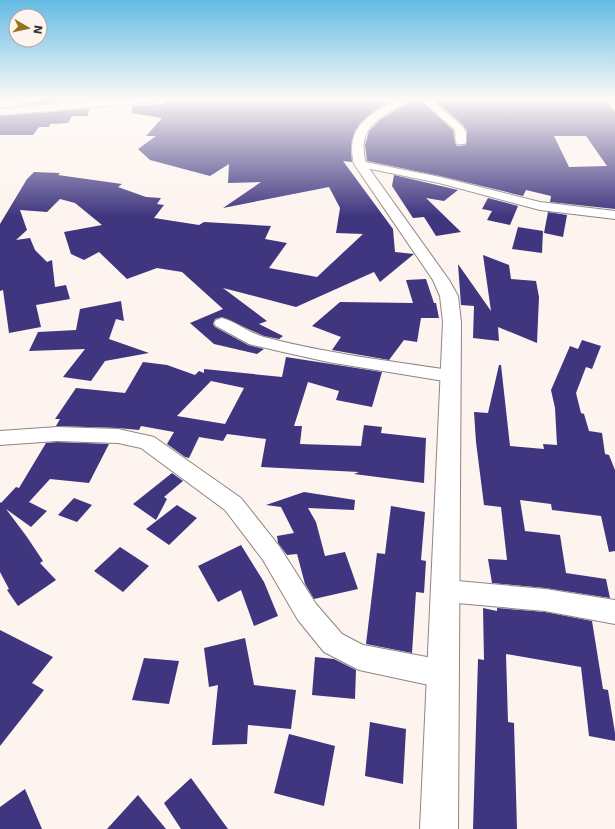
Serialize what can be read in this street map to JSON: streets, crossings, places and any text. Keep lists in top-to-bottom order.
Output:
{
  "north": "right"
}
